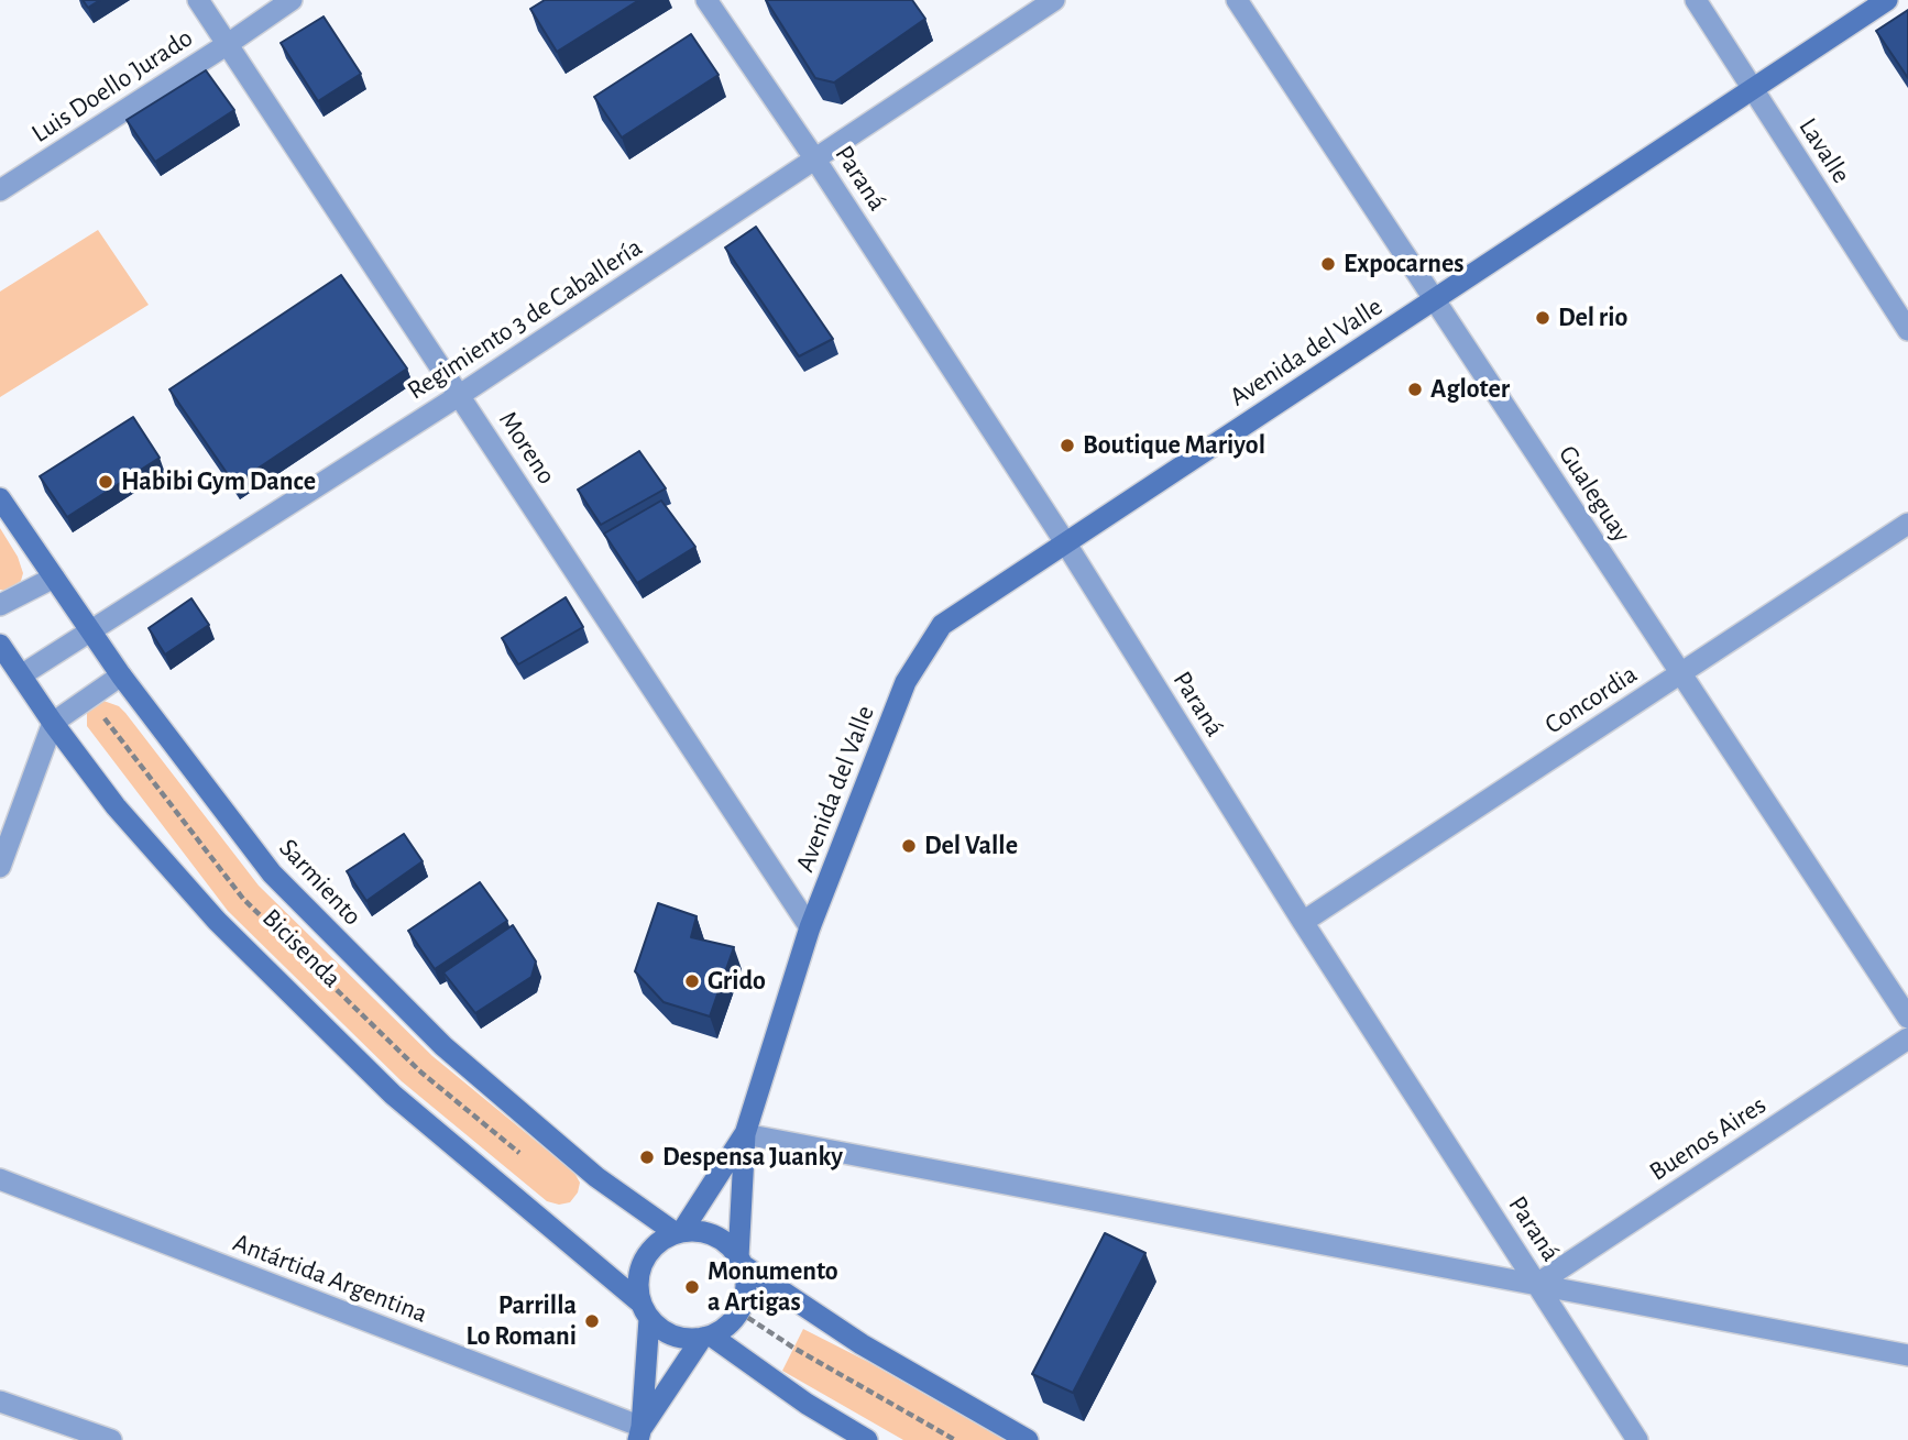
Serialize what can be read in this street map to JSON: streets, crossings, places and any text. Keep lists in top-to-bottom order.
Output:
{
  "streets": {
    "main road": ["Avenida del Valle", "Sarmiento"],
    "street": [
      "Luis Doello Jurado",
      "Lavalle",
      "Paraná",
      "Regimiento 3 de Caballería",
      "Moreno",
      "Gualeguay",
      "Concordia",
      "Buenos Aires",
      "Antártida Argentina"
    ]
  },
  "crossings": [
    ["Luis Doello Jurado", "Moreno"],
    ["Lavalle", "Avenida del Valle"],
    ["Paraná", "Regimiento 3 de Caballería"],
    ["Paraná", "Avenida del Valle"],
    ["Paraná", "Concordia"],
    ["Paraná", "Buenos Aires"],
    ["Regimiento 3 de Caballería", "Moreno"],
    ["Regimiento 3 de Caballería", "Sarmiento"],
    ["Avenida del Valle", "Moreno"],
    ["Avenida del Valle", "Gualeguay"],
    ["Gualeguay", "Concordia"]
  ],
  "places": [
    "Expocarnes",
    "Del rio",
    "Agloter",
    "Boutique Mariyol",
    "Habibi Gym Dance",
    "Del Valle",
    "Grido",
    "Despensa Juanky",
    "Monumento a Artigas",
    "Parrilla Lo Romani"
  ]
}
